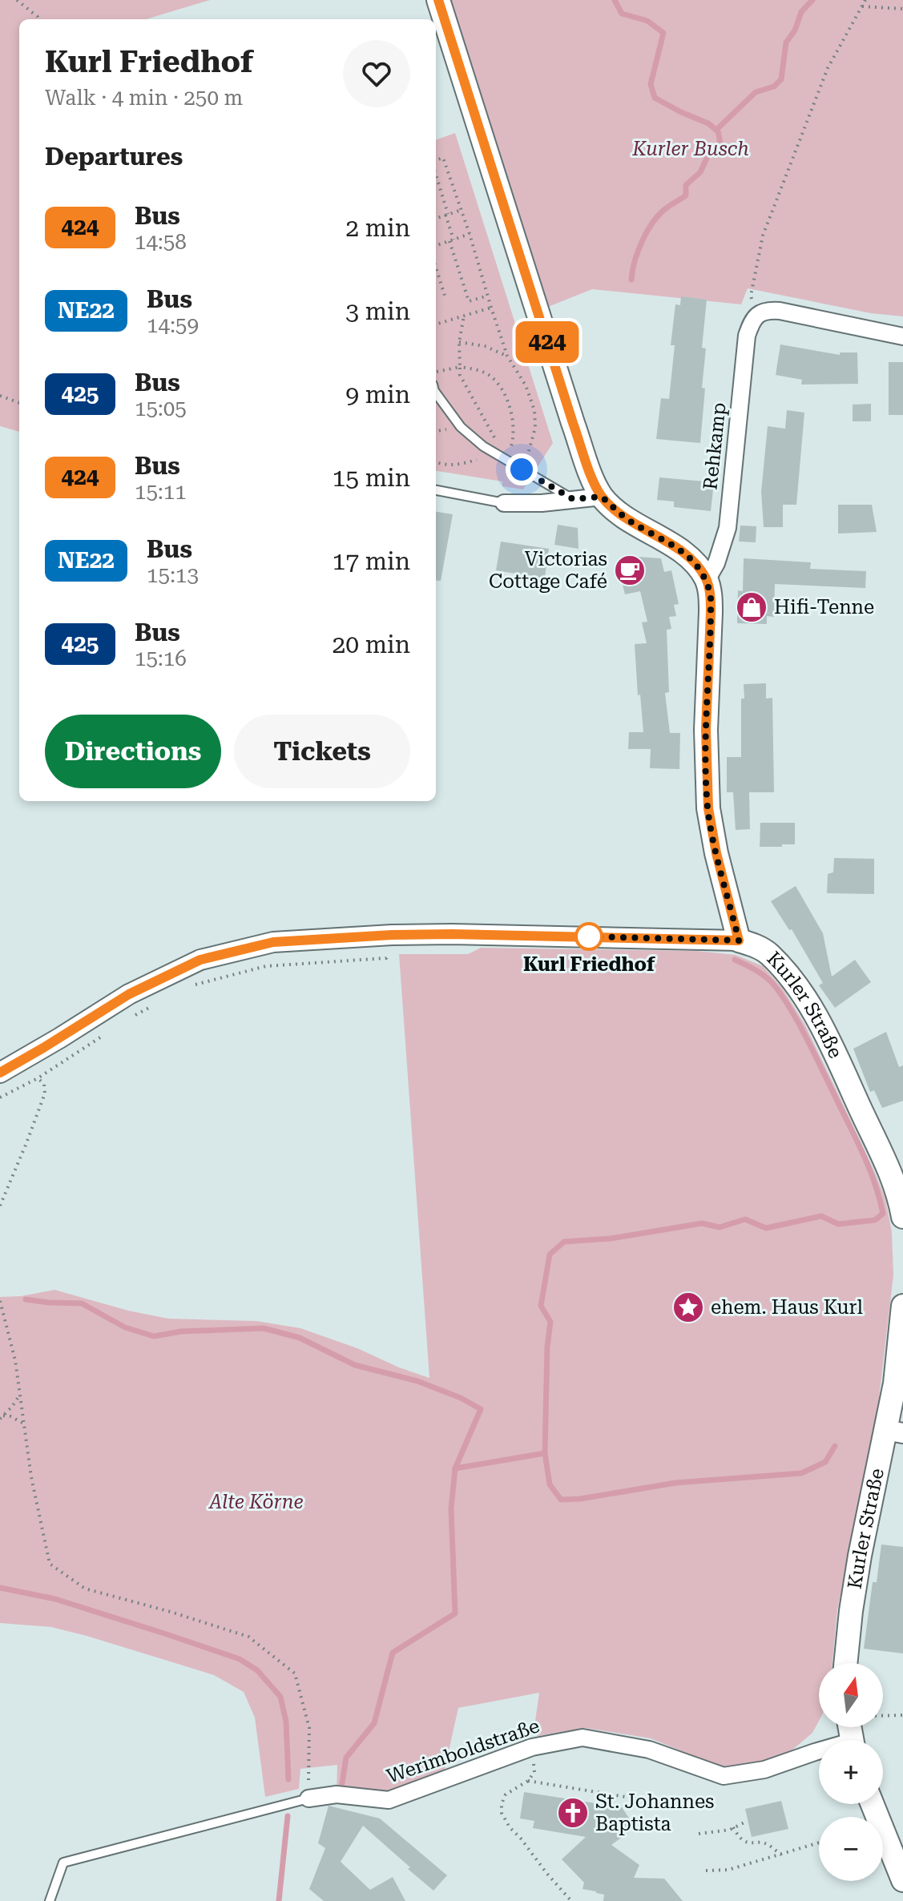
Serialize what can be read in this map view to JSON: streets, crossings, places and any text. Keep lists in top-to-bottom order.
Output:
{
  "streets": {
    "main road": ["Kurler Straße"],
    "street": ["Rehkamp", "Werimboldstraße"]
  },
  "parks": ["Kurler Busch", "Alte Körne"],
  "places": {
    "cafe": ["Victorias Cottage Café"],
    "shop": ["Hifi-Tenne"],
    "other": ["Kurl Friedhof"],
    "place": ["ehem. Haus Kurl"],
    "church": ["St. Johannes Baptista"]
  },
  "lines": ["bus line 424"],
  "north": "top",
  "page": {
    "on_map": "424",
    "heading": [
      ["Kurl Friedhof", "Walk · 4 min · 250 m"],
      "Departures"
    ],
    "list": [
      {
        "mark": "424",
        "name": "Bus",
        "note": "14:58",
        "value": "2 min"
      },
      {
        "mark": "NE22",
        "name": "Bus",
        "note": "14:59",
        "value": "3 min"
      },
      {
        "mark": "425",
        "name": "Bus",
        "note": "15:05",
        "value": "9 min"
      },
      {
        "mark": "424",
        "name": "Bus",
        "note": "15:11",
        "value": "15 min"
      },
      {
        "mark": "NE22",
        "name": "Bus",
        "note": "15:13",
        "value": "17 min"
      },
      {
        "mark": "425",
        "name": "Bus",
        "note": "15:16",
        "value": "20 min"
      }
    ],
    "buttons": ["Directions", "Tickets"],
    "map_buttons": ["+", "−"]
  }
}
